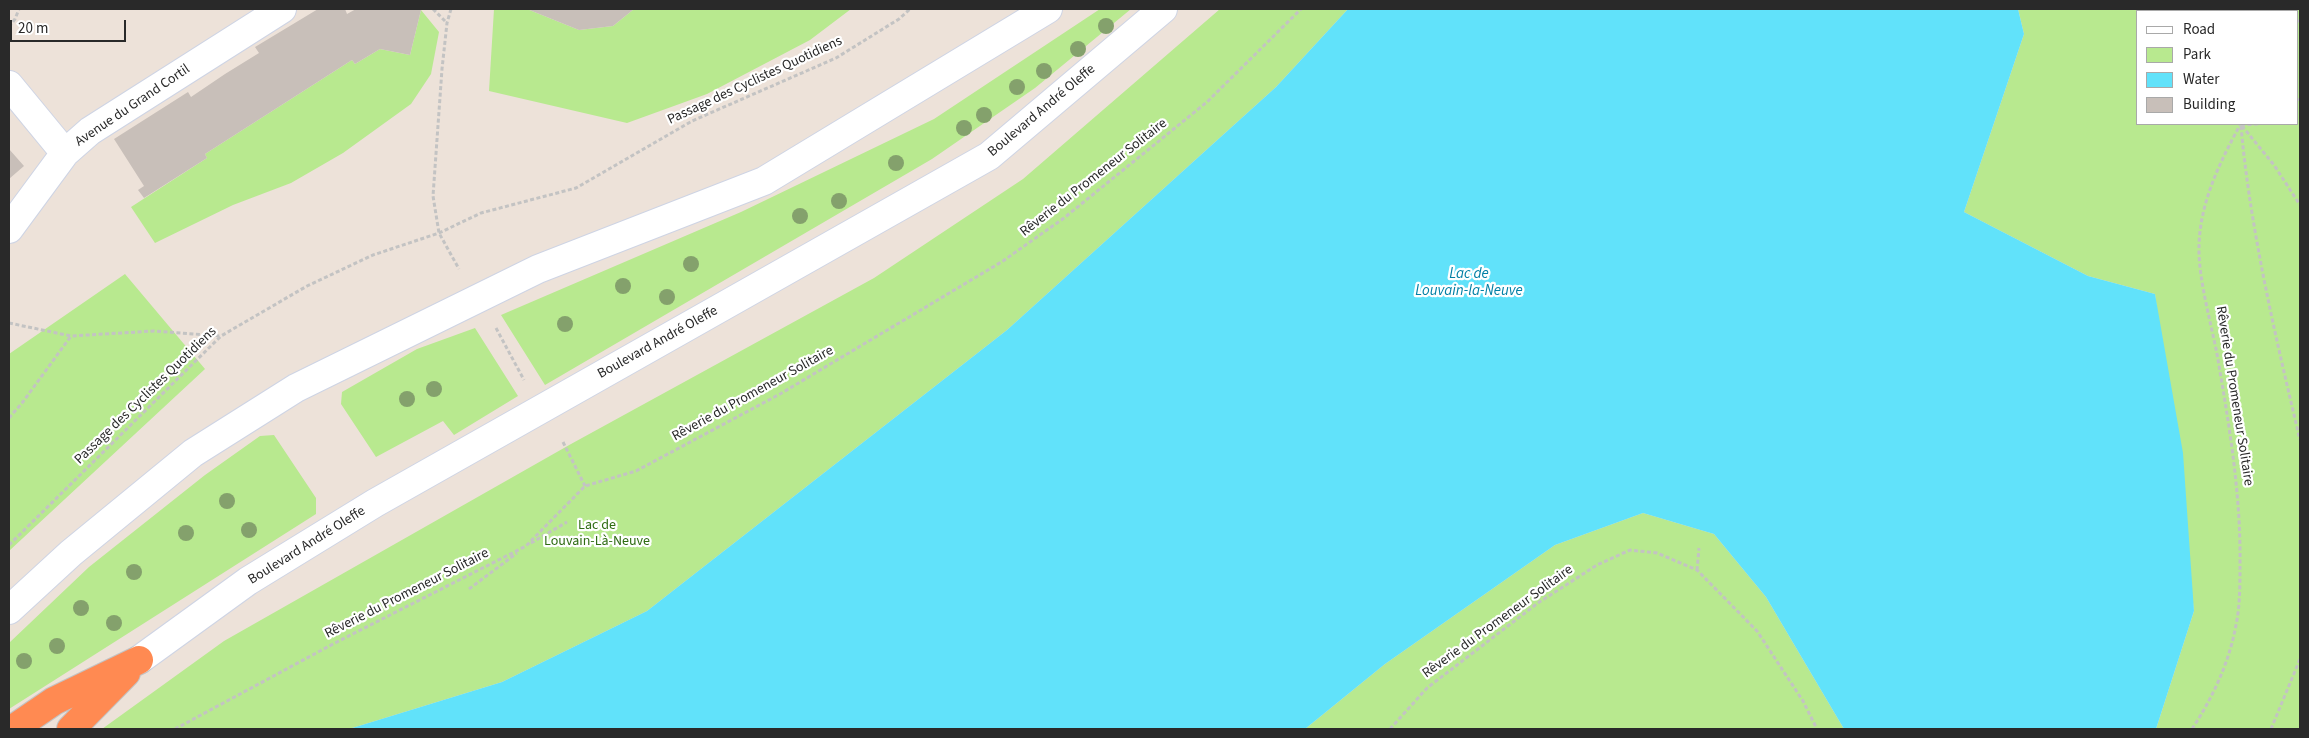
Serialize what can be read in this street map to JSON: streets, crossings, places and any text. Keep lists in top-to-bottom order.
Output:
{
  "streets": {
    "main road": ["Avenue du Grand Cortil", "Boulevard André Oleffe"],
    "path": ["Passage des Cyclistes Quotidiens", "Rêverie du Promeneur Solitaire"]
  },
  "water": ["Lac de Louvain-la-Neuve"],
  "parks": ["Lac de Louvain-Là-Neuve"],
  "legend": [
    "Road",
    "Park",
    "Water",
    "Building"
  ],
  "scale_bar": "20 m"
}
